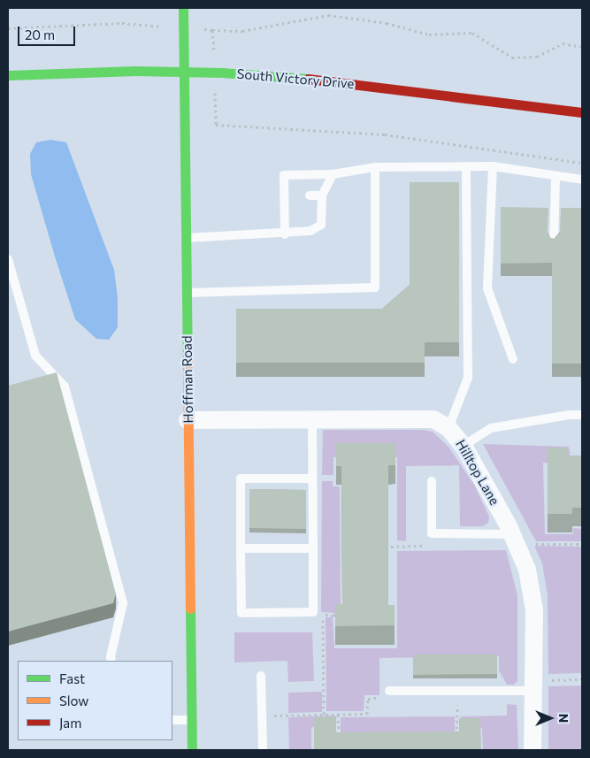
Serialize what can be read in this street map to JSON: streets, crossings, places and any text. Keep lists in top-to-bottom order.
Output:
{
  "streets": {
    "main road": ["South Victory Drive", "Hoffman Road"],
    "street": ["Hilltop Lane"]
  },
  "crossings": [
    ["South Victory Drive", "Hoffman Road"],
    ["Hoffman Road", "Hilltop Lane"]
  ],
  "legend": ["Fast", "Slow", "Jam"],
  "scale_bar": "20 m",
  "north": "right"
}
